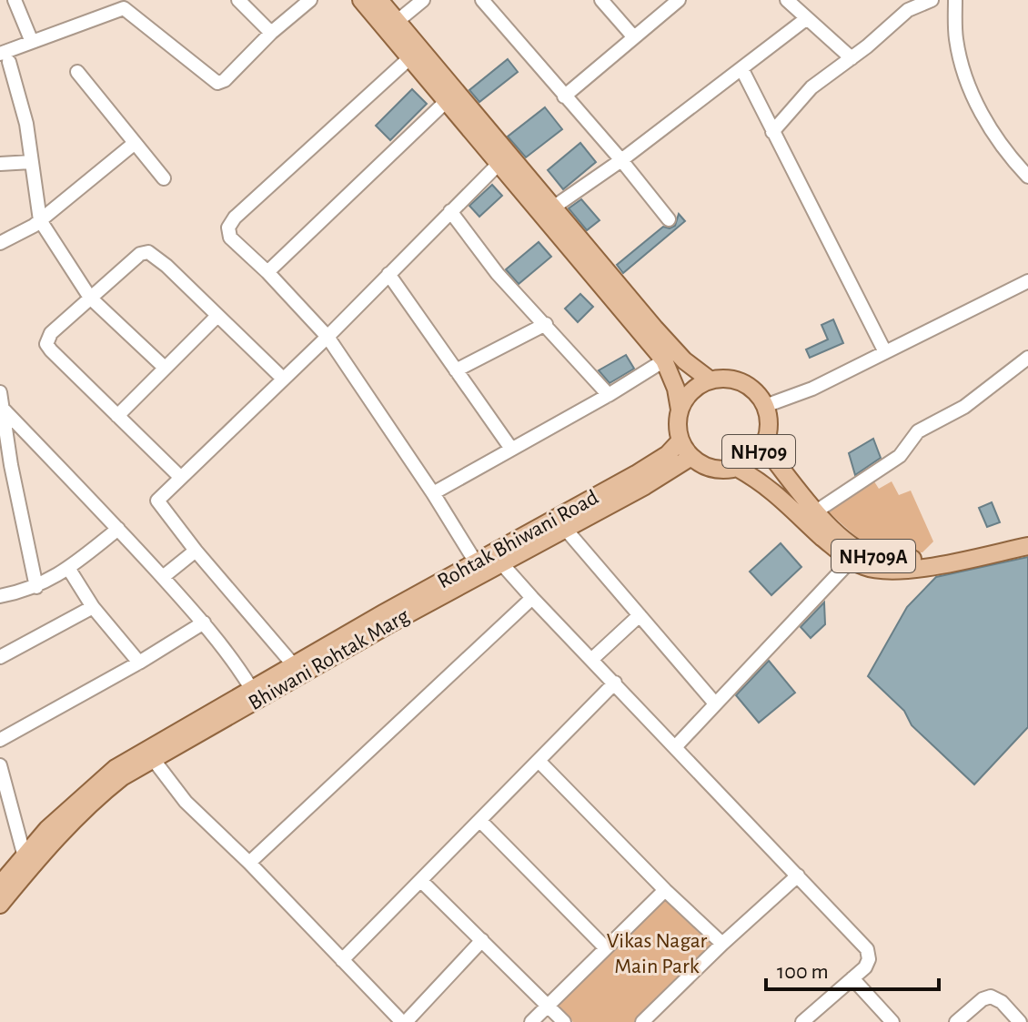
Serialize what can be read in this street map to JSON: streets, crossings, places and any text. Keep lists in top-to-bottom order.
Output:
{
  "streets": {
    "main road": [
      "NH709",
      "Rohtak Bhiwani Road",
      "NH709A",
      "Bhiwani Rohtak Marg"
    ]
  },
  "crossings": [
    ["NH709", "Rohtak Bhiwani Road"],
    ["NH709", "NH709A"],
    ["NH709", "Bhiwani Rohtak Marg"],
    ["Rohtak Bhiwani Road", "NH709A"],
    ["Rohtak Bhiwani Road", "Bhiwani Rohtak Marg"],
    ["NH709A", "Bhiwani Rohtak Marg"]
  ],
  "parks": ["Vikas Nagar Main Park"],
  "scale_bar": "100 m"
}
